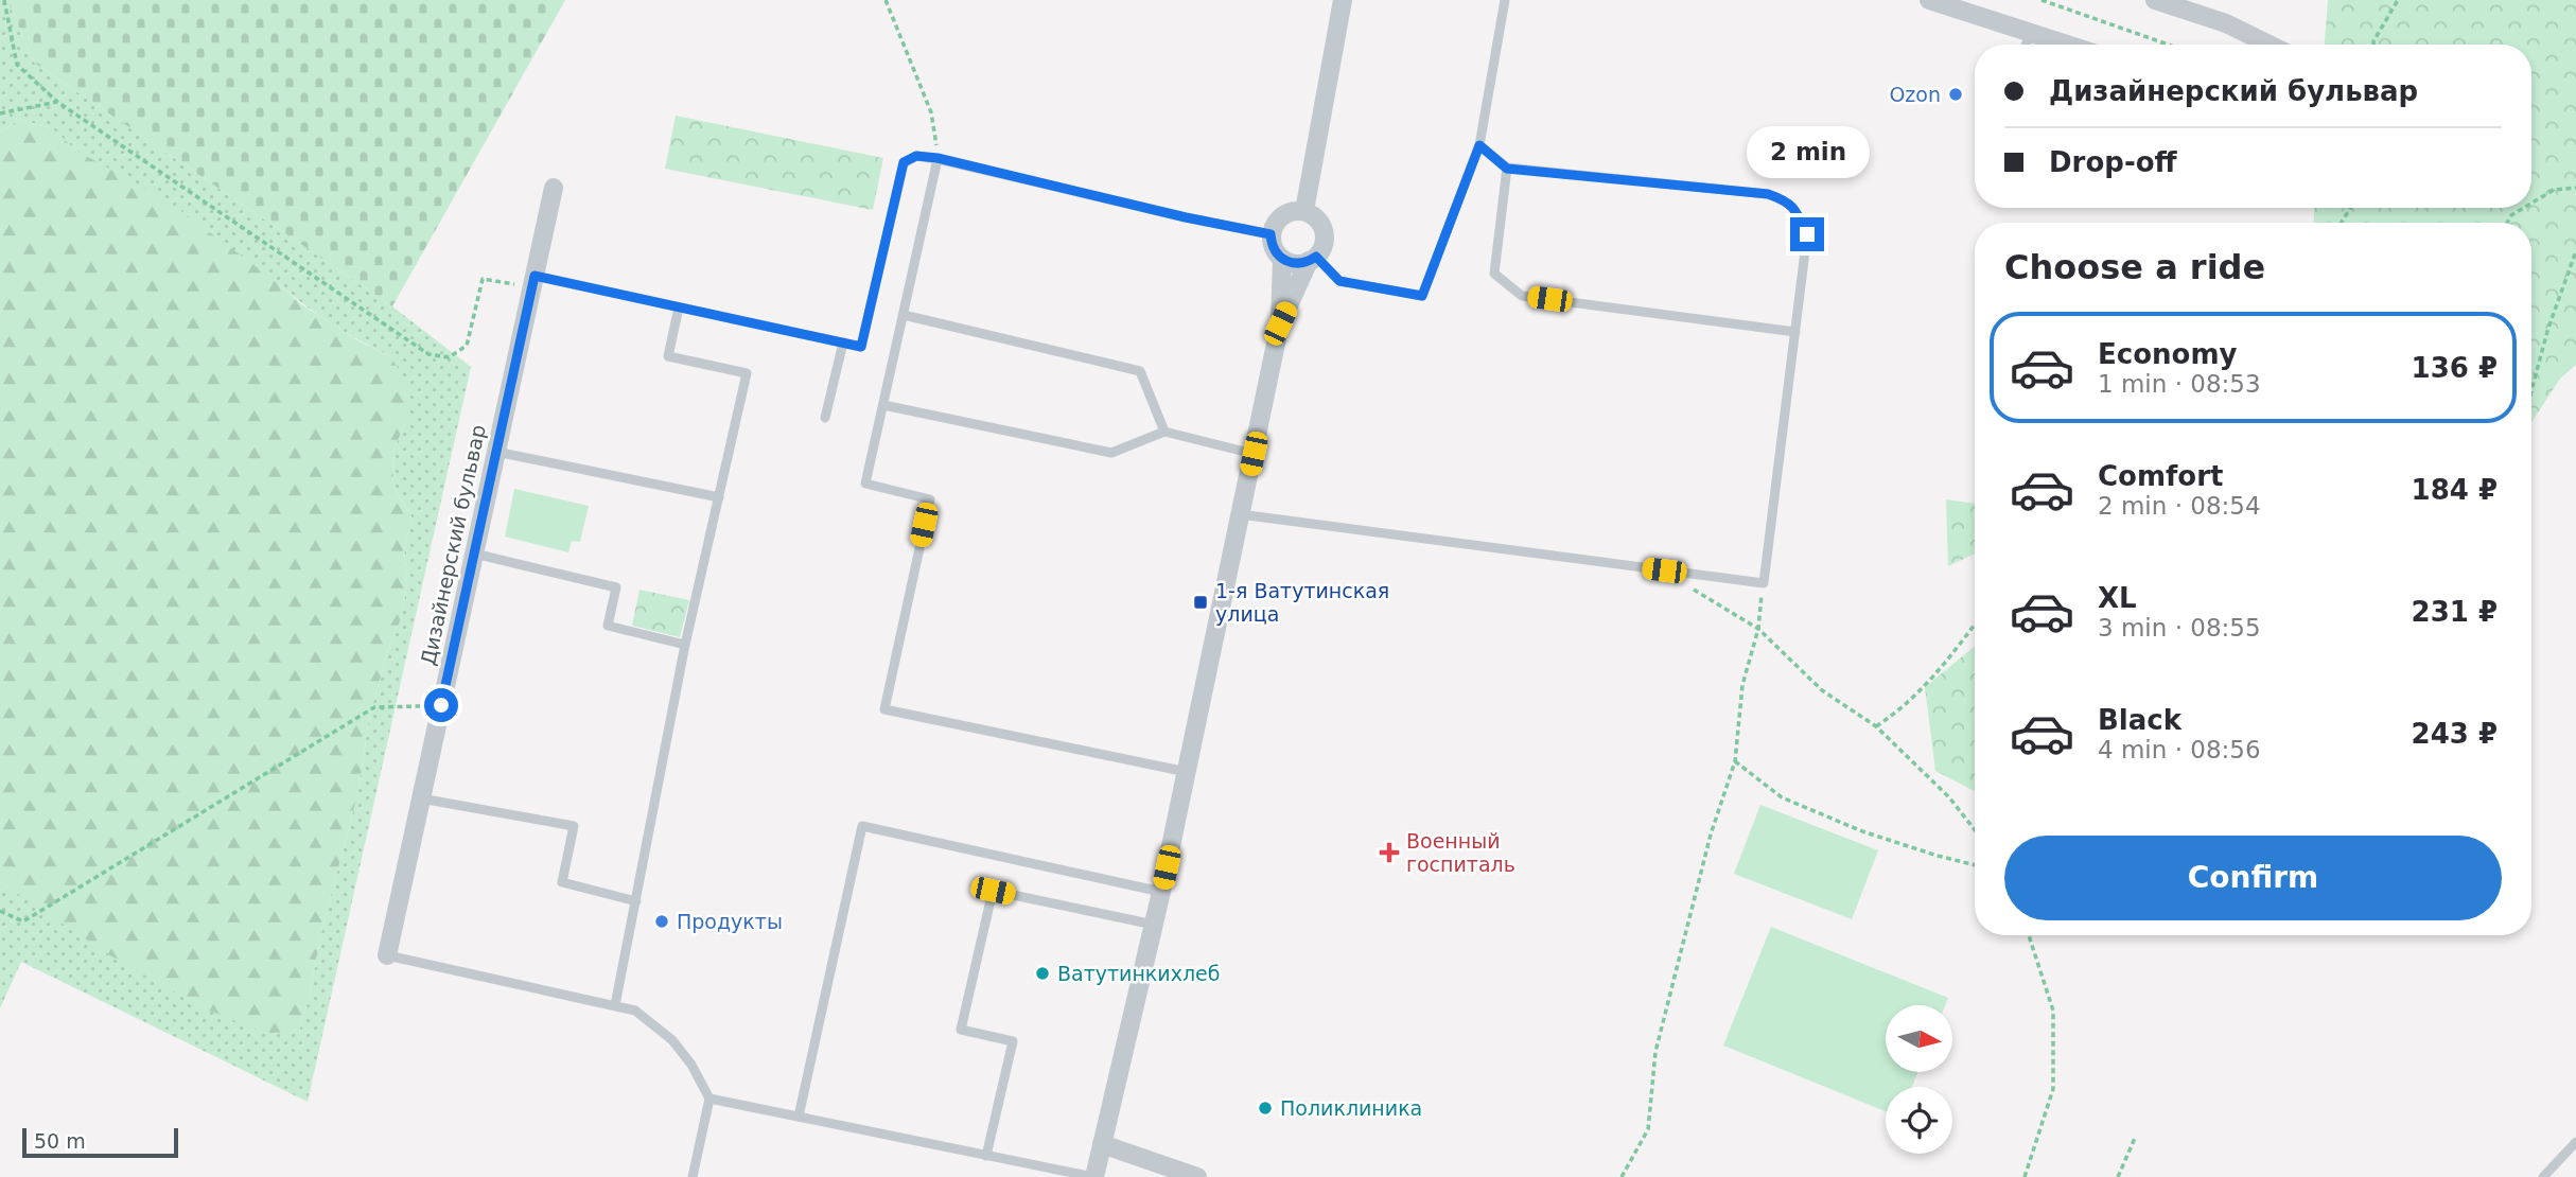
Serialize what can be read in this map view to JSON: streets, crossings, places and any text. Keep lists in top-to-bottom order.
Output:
{
  "streets": {
    "street": ["Дизайнерский бульвар"]
  },
  "places": {
    "other": [
      "Ozon",
      "Продукты",
      "Ватутинкихлеб",
      "Поликлиника"
    ],
    "transit": ["1-я Ватутинская улица"],
    "health": ["Военный госпиталь"]
  },
  "scale_bar": "50 m",
  "north": "right",
  "page": {
    "banner": ["Дизайнерский бульвар", "Drop-off"],
    "bubble": "2 min",
    "heading": "Choose a ride",
    "list": [
      {
        "name": "Economy",
        "note": "1 min · 08:53",
        "value": "136 ₽"
      },
      {
        "name": "Comfort",
        "note": "2 min · 08:54",
        "value": "184 ₽"
      },
      {
        "name": "XL",
        "note": "3 min · 08:55",
        "value": "231 ₽"
      },
      {
        "name": "Black",
        "note": "4 min · 08:56",
        "value": "243 ₽"
      }
    ],
    "buttons": "Confirm",
    "scale": "50 m"
  }
}
